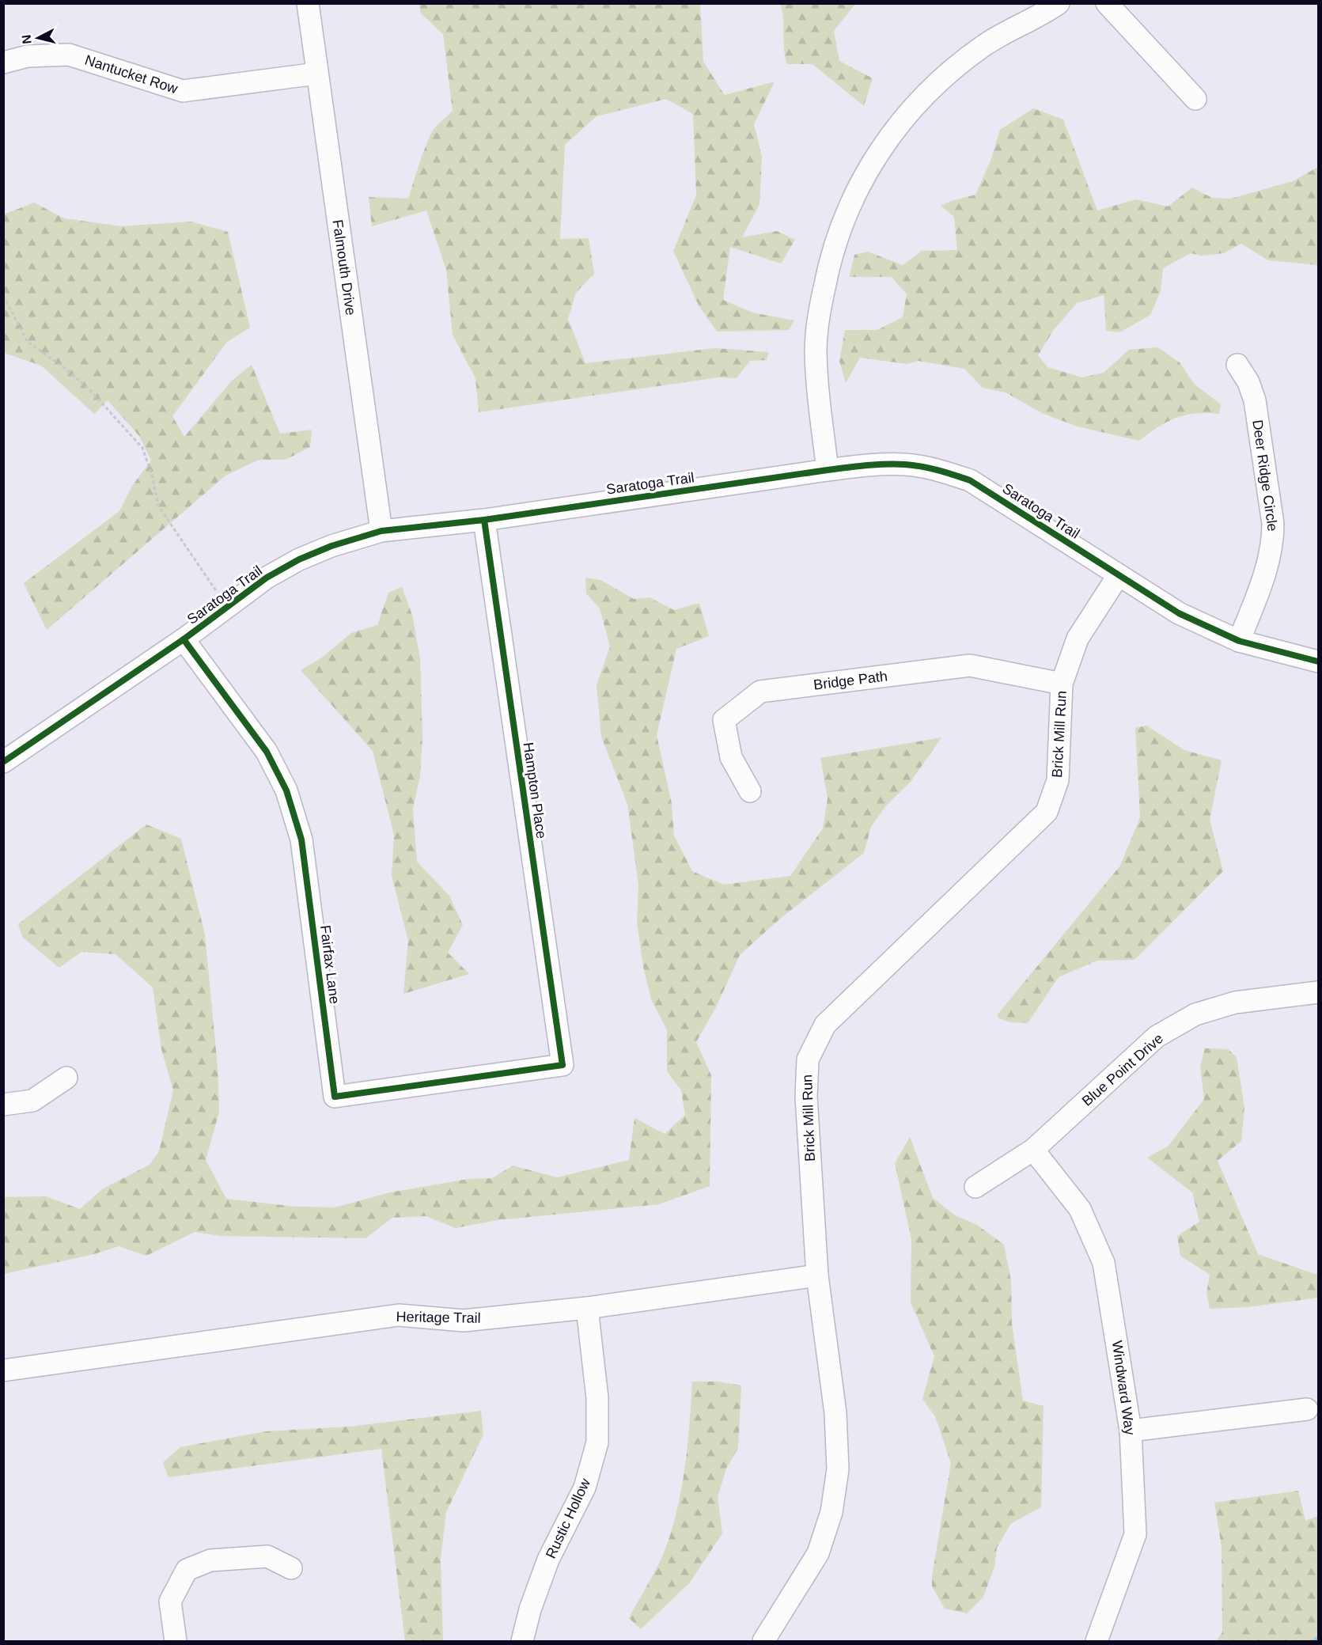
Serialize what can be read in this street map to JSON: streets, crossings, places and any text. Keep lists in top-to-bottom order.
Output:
{
  "streets": {
    "street": [
      "Nantucket Row",
      "Falmouth Drive",
      "Deer Ridge Circle",
      "Saratoga Trail",
      "Bridge Path",
      "Brick Mill Run",
      "Hampton Place",
      "Fairfax Lane",
      "Blue Point Drive",
      "Heritage Trail",
      "Windward Way",
      "Rustic Hollow"
    ]
  },
  "crossings": [
    ["Nantucket Row", "Falmouth Drive"],
    ["Falmouth Drive", "Saratoga Trail"],
    ["Deer Ridge Circle", "Saratoga Trail"],
    ["Saratoga Trail", "Brick Mill Run"],
    ["Saratoga Trail", "Hampton Place"],
    ["Saratoga Trail", "Fairfax Lane"],
    ["Bridge Path", "Brick Mill Run"],
    ["Brick Mill Run", "Heritage Trail"],
    ["Hampton Place", "Fairfax Lane"],
    ["Blue Point Drive", "Windward Way"],
    ["Heritage Trail", "Rustic Hollow"]
  ],
  "north": "left"
}
